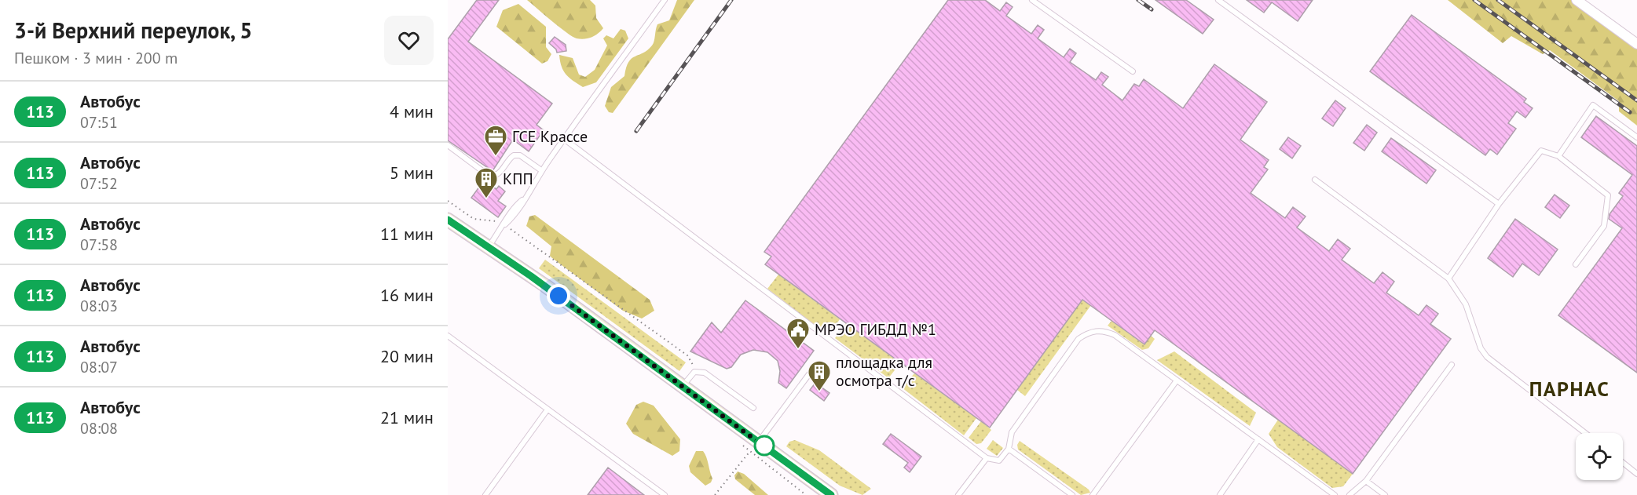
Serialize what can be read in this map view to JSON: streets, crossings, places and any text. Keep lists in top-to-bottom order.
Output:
{
  "districts": ["ПАРНАС"],
  "places": {
    "office": ["ГСЕ Крассе"],
    "building": ["КПП", "площадка для осмотра т/с"],
    "public building": ["МРЭО ГИБДД №1"]
  },
  "lines": ["bus line 113"],
  "page": {
    "heading": ["3-й Верхний переулок, 5", "Пешком · 3 мин · 200 m"],
    "list": [
      {
        "mark": "113",
        "name": "Автобус",
        "note": "07:51",
        "value": "4 мин"
      },
      {
        "mark": "113",
        "name": "Автобус",
        "note": "07:52",
        "value": "5 мин"
      },
      {
        "mark": "113",
        "name": "Автобус",
        "note": "07:58",
        "value": "11 мин"
      },
      {
        "mark": "113",
        "name": "Автобус",
        "note": "08:03",
        "value": "16 мин"
      },
      {
        "mark": "113",
        "name": "Автобус",
        "note": "08:07",
        "value": "20 мин"
      },
      {
        "mark": "113",
        "name": "Автобус",
        "note": "08:08",
        "value": "21 мин"
      }
    ]
  }
}
